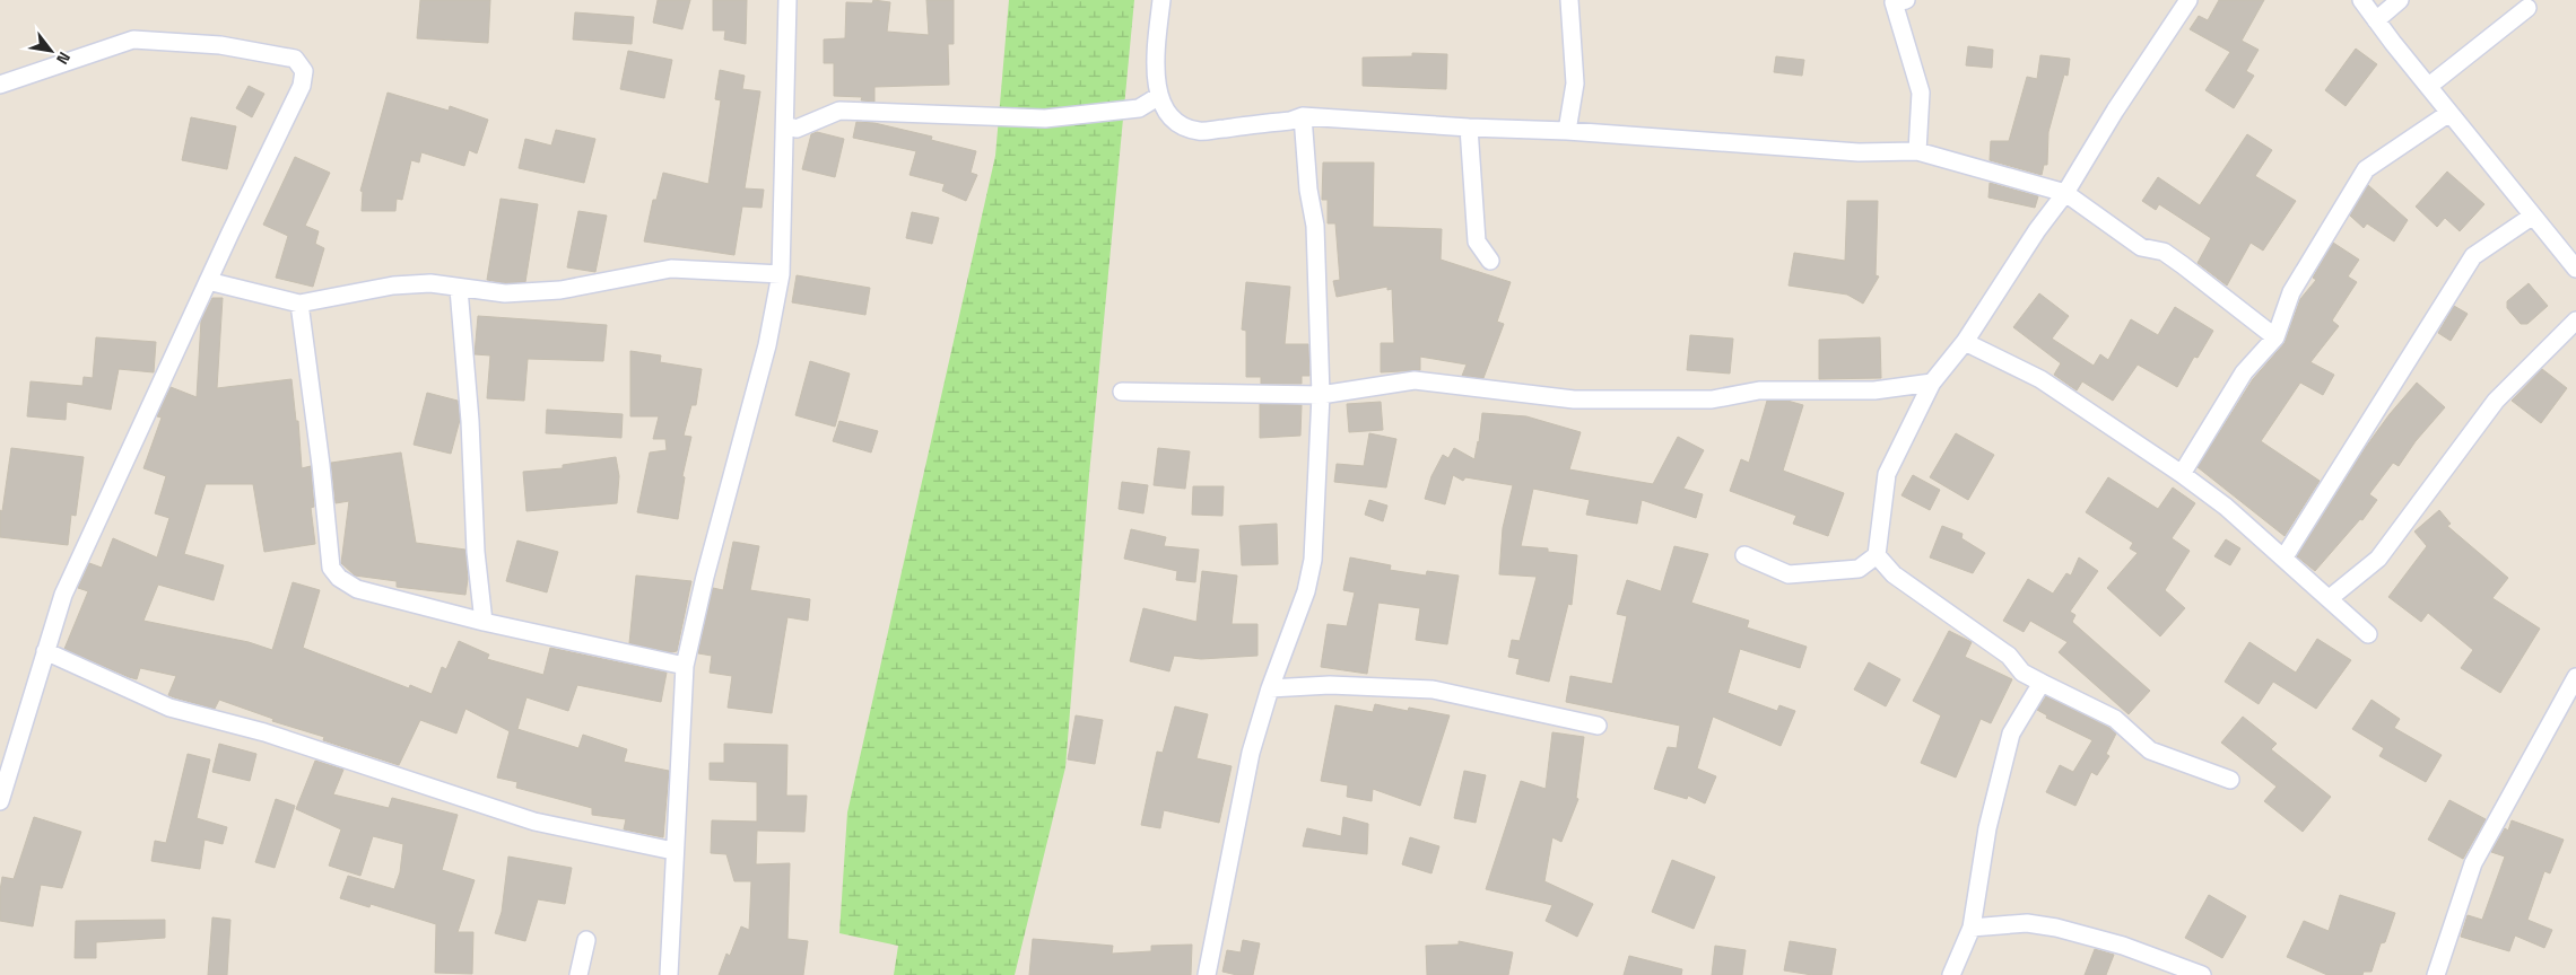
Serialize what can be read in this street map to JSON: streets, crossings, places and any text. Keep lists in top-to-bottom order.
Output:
{
  "north": "bottom right"
}
